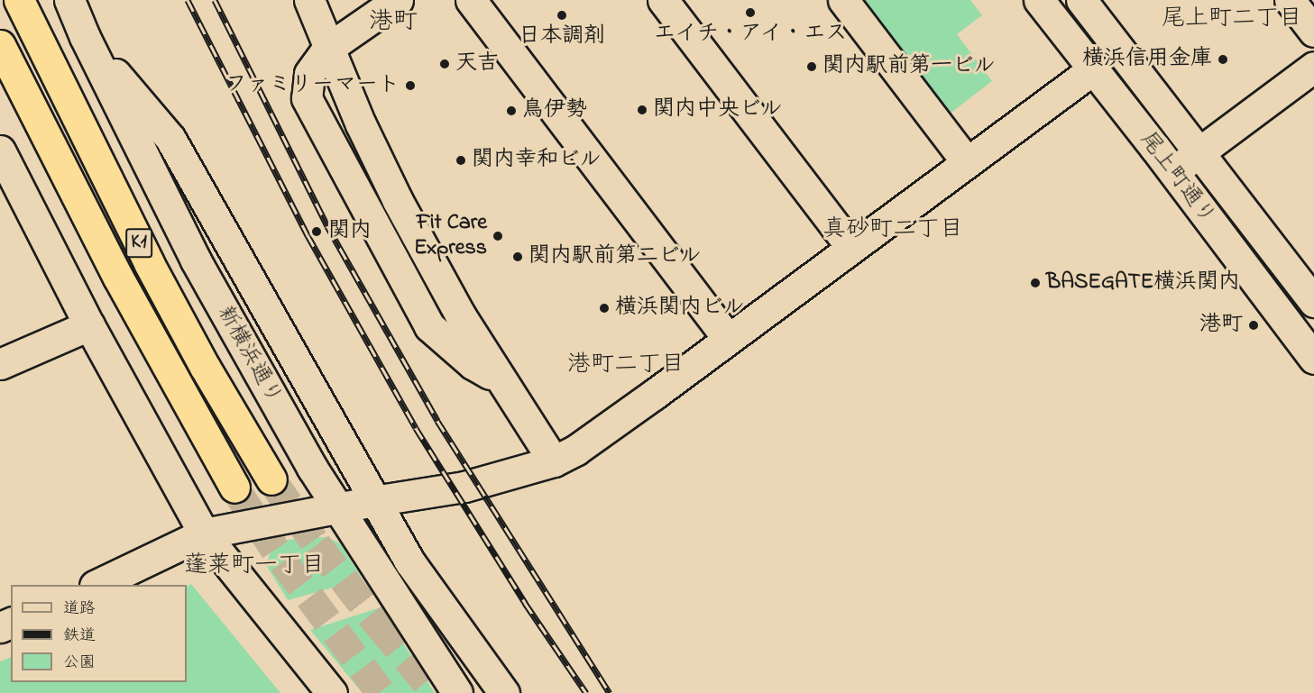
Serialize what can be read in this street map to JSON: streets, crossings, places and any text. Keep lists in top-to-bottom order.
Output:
{
  "streets": {
    "highway": ["K1"],
    "street": ["尾上町通り", "新横浜通り"]
  },
  "districts": [
    "尾上町二丁目",
    "港町",
    "真砂町二丁目",
    "港町二丁目",
    "蓬莱町一丁目"
  ],
  "places": [
    "エイチ・アイ・エス",
    "日本調剤",
    "横浜信用金庫",
    "天吉",
    "関内駅前第一ビル",
    "ファミリーマート",
    "関内中央ビル",
    "鳥伊勢",
    "関内幸和ビル",
    "関内",
    "Fit Care Express",
    "関内駅前第二ビル",
    "BASEGATE横浜関内",
    "横浜関内ビル",
    "港町"
  ],
  "legend": ["道路", "鉄道", "公園"]
}
